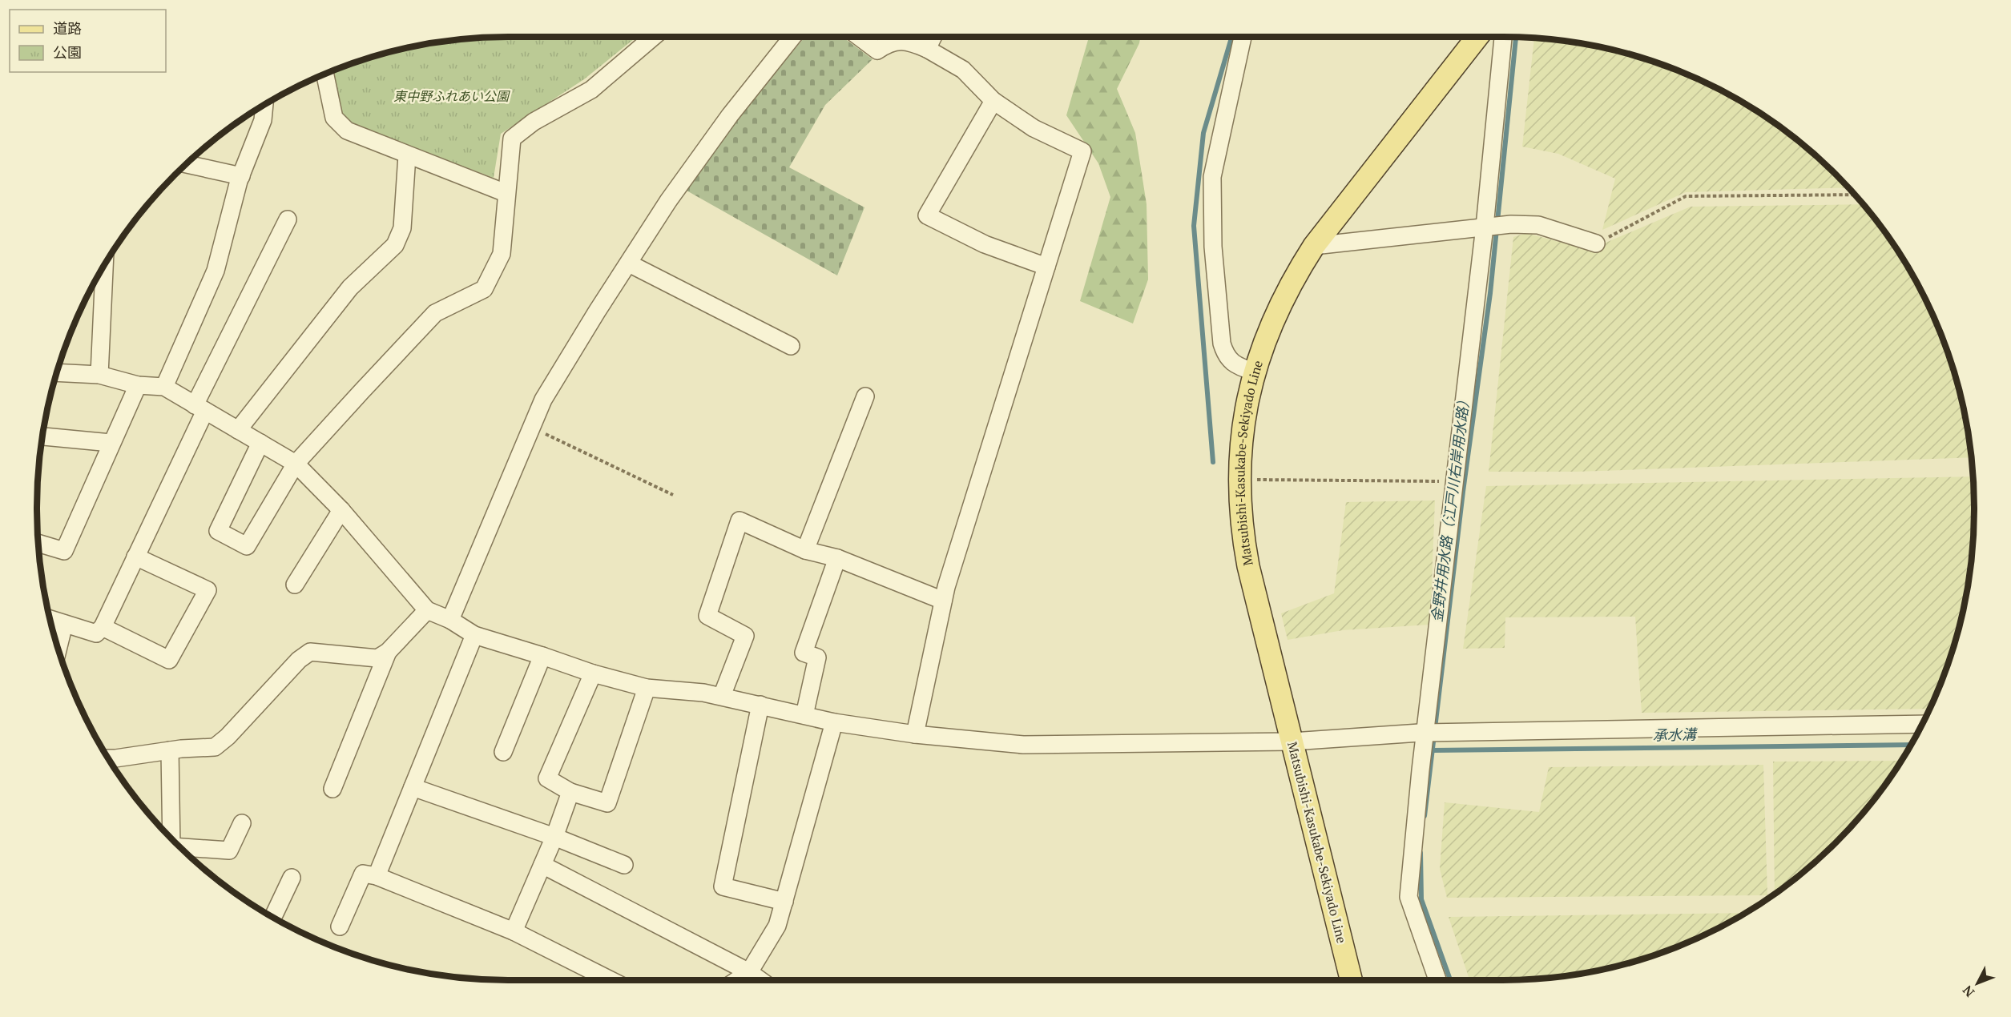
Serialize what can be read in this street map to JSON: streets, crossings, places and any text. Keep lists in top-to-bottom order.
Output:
{
  "streets": {
    "main road": ["Matsubishi-Kasukabe-Sekiyado Line"]
  },
  "water": ["金野井用水路（江戸川右岸用水路）", "承水溝"],
  "parks": ["東中野ふれあい公園"],
  "legend": ["道路", "公園"],
  "north": "bottom left"
}
